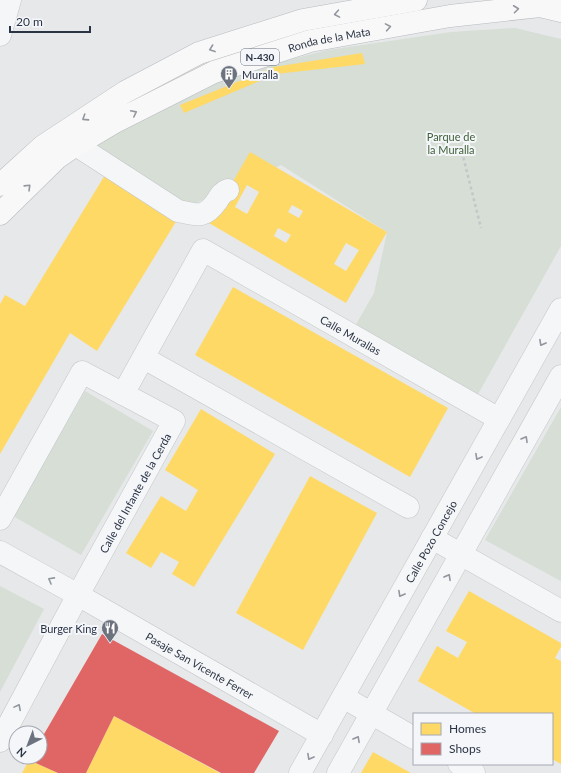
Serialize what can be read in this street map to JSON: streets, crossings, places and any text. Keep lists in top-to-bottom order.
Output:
{
  "streets": {
    "highway": ["Ronda de la Mata", "N-430"],
    "street": [
      "Calle Murallas",
      "Calle del Infante de la Cerda",
      "Calle Pozo Concejo",
      "Pasaje San Vicente Ferrer"
    ]
  },
  "crossings": [
    ["Calle Murallas", "Calle Pozo Concejo"],
    ["Calle del Infante de la Cerda", "Pasaje San Vicente Ferrer"],
    ["Calle Pozo Concejo", "Pasaje San Vicente Ferrer"]
  ],
  "parks": ["Parque de la Muralla"],
  "places": {
    "building": ["Muralla"],
    "restaurant": ["Burger King"]
  },
  "legend": ["Homes", "Shops"],
  "scale_bar": "20 m",
  "north": "bottom left"
}
